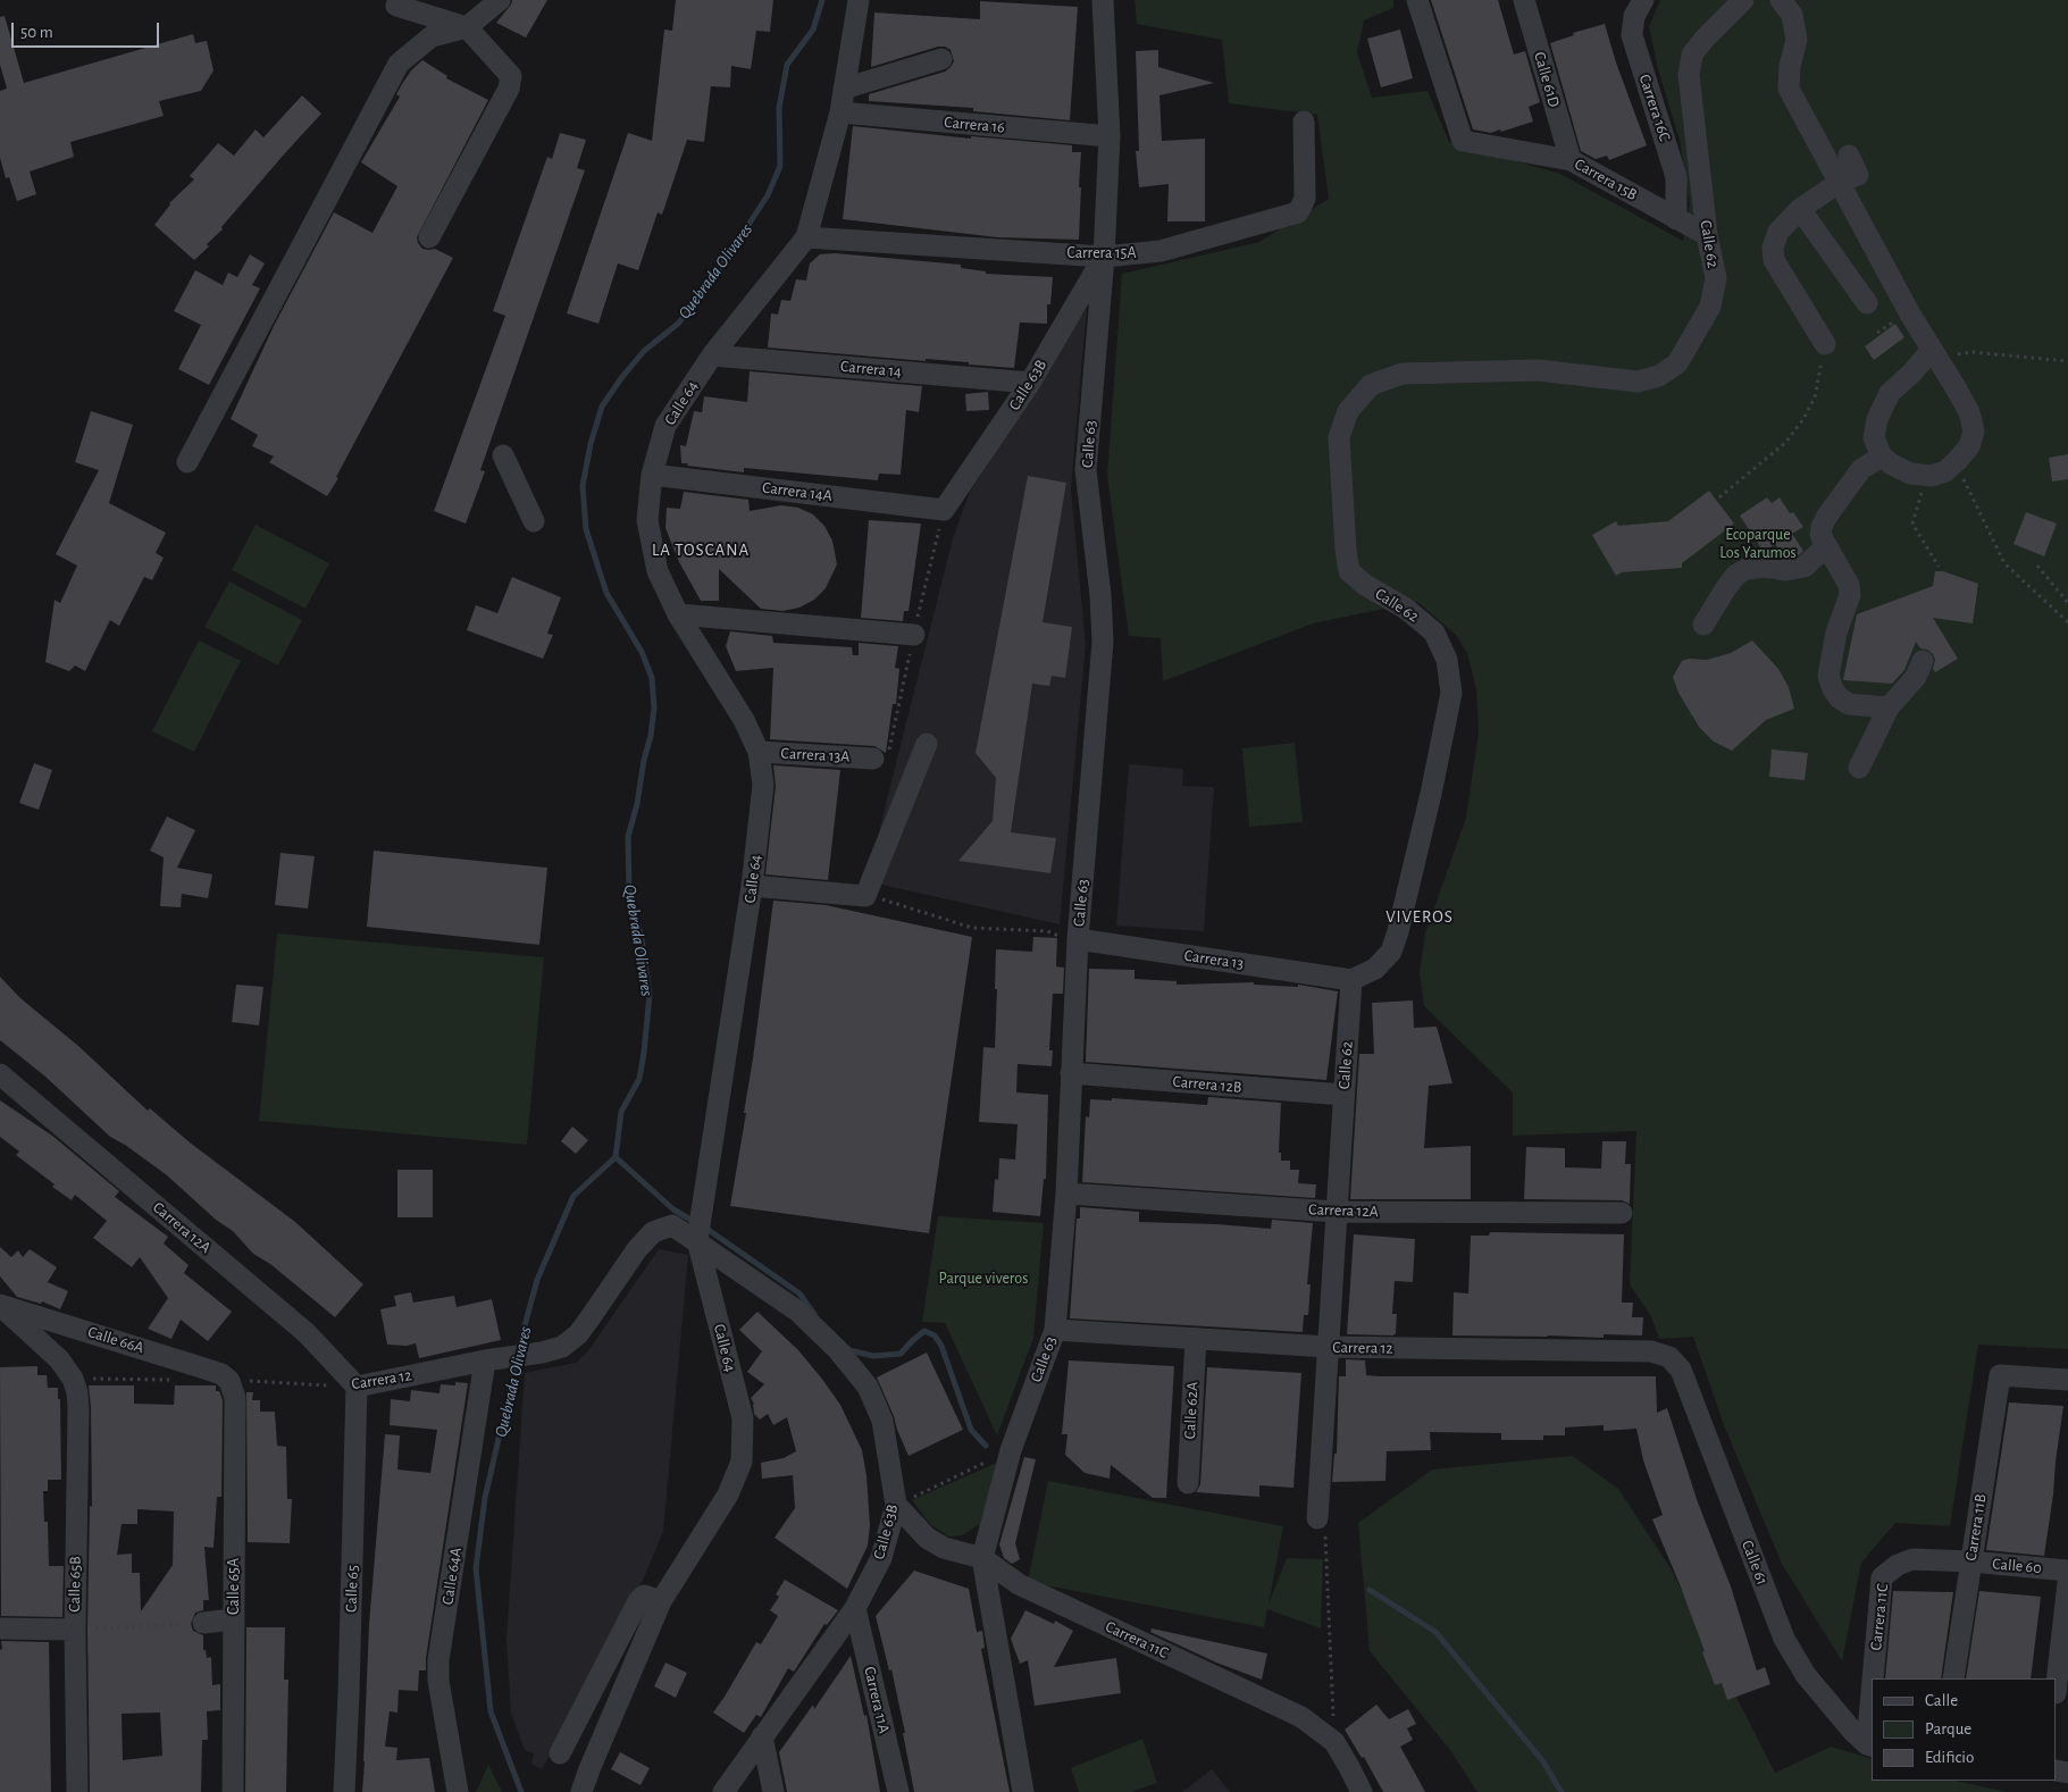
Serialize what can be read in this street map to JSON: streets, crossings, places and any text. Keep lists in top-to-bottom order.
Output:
{
  "streets": {
    "street": [
      "Calle 61D",
      "Carrera 16C",
      "Carrera 16",
      "Carrera 15B",
      "Calle 62",
      "Carrera 15A",
      "Carrera 14",
      "Calle 63B",
      "Calle 64",
      "Calle 63",
      "Carrera 14A",
      "Carrera 13A",
      "Carrera 13",
      "Carrera 12B",
      "Carrera 12A",
      "Calle 66A",
      "Carrera 12",
      "Calle 62A",
      "Carrera 11B",
      "Calle 61",
      "Calle 60",
      "Calle 64A",
      "Calle 65B",
      "Calle 65A",
      "Calle 65",
      "Carrera 11C",
      "Carrera 11A"
    ]
  },
  "crossings": [
    ["Calle 61D", "Carrera 15B"],
    ["Carrera 16C", "Carrera 15B"],
    ["Carrera 16", "Calle 64"],
    ["Carrera 16", "Calle 63"],
    ["Carrera 15B", "Calle 62"],
    ["Calle 62", "Carrera 13"],
    ["Calle 62", "Carrera 12B"],
    ["Calle 62", "Carrera 12A"],
    ["Calle 62", "Carrera 12"],
    ["Carrera 15A", "Calle 63B"],
    ["Carrera 15A", "Calle 64"],
    ["Carrera 15A", "Calle 63"],
    ["Carrera 14", "Calle 63B"],
    ["Carrera 14", "Calle 64"],
    ["Calle 63B", "Calle 64"],
    ["Calle 63B", "Calle 63"],
    ["Calle 63B", "Carrera 14A"],
    ["Calle 63B", "Carrera 12"],
    ["Calle 63B", "Carrera 11C"],
    ["Calle 63B", "Carrera 11A"],
    ["Calle 64", "Carrera 14A"],
    ["Calle 64", "Carrera 13A"],
    ["Calle 64", "Carrera 12"],
    ["Calle 63", "Carrera 13"],
    ["Calle 63", "Carrera 12B"],
    ["Calle 63", "Carrera 12A"],
    ["Calle 63", "Carrera 12"],
    ["Calle 63", "Carrera 11C"],
    ["Carrera 12A", "Carrera 12"],
    ["Carrera 12A", "Calle 65"],
    ["Calle 66A", "Carrera 12"],
    ["Calle 66A", "Calle 65A"],
    ["Carrera 12", "Calle 62A"],
    ["Carrera 12", "Calle 61"],
    ["Carrera 12", "Calle 64A"],
    ["Carrera 12", "Calle 65A"],
    ["Carrera 12", "Calle 65"],
    ["Carrera 11B", "Calle 60"],
    ["Calle 61", "Carrera 11C"],
    ["Calle 60", "Carrera 11C"]
  ],
  "districts": ["LA TOSCANA", "VIVEROS"],
  "water": ["Quebrada Olivares"],
  "parks": ["Ecoparque Los Yarumos", "Parque viveros"],
  "legend": ["Calle", "Parque", "Edificio"],
  "scale_bar": "50 m"
}
